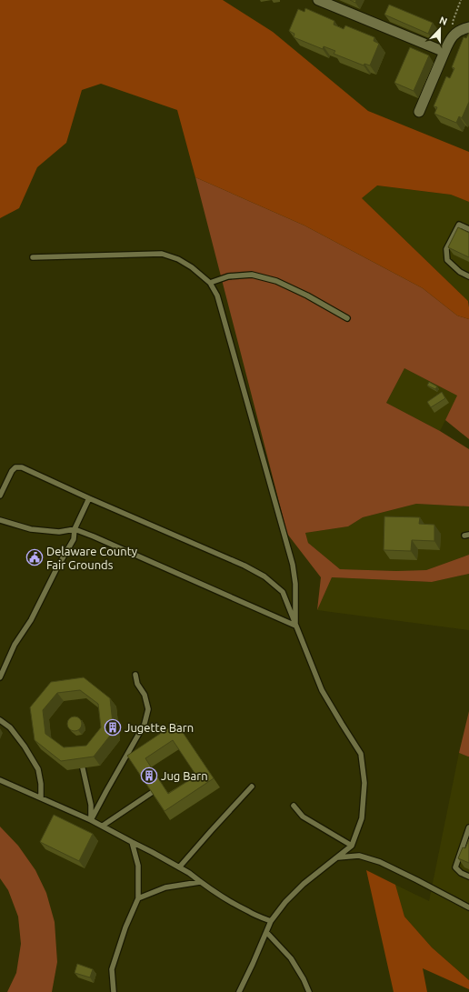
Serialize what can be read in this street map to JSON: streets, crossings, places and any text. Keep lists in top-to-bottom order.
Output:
{
  "places": {
    "public building": ["Delaware County Fair Grounds"],
    "building": ["Jugette Barn", "Jug Barn"]
  },
  "north": "top"
}
